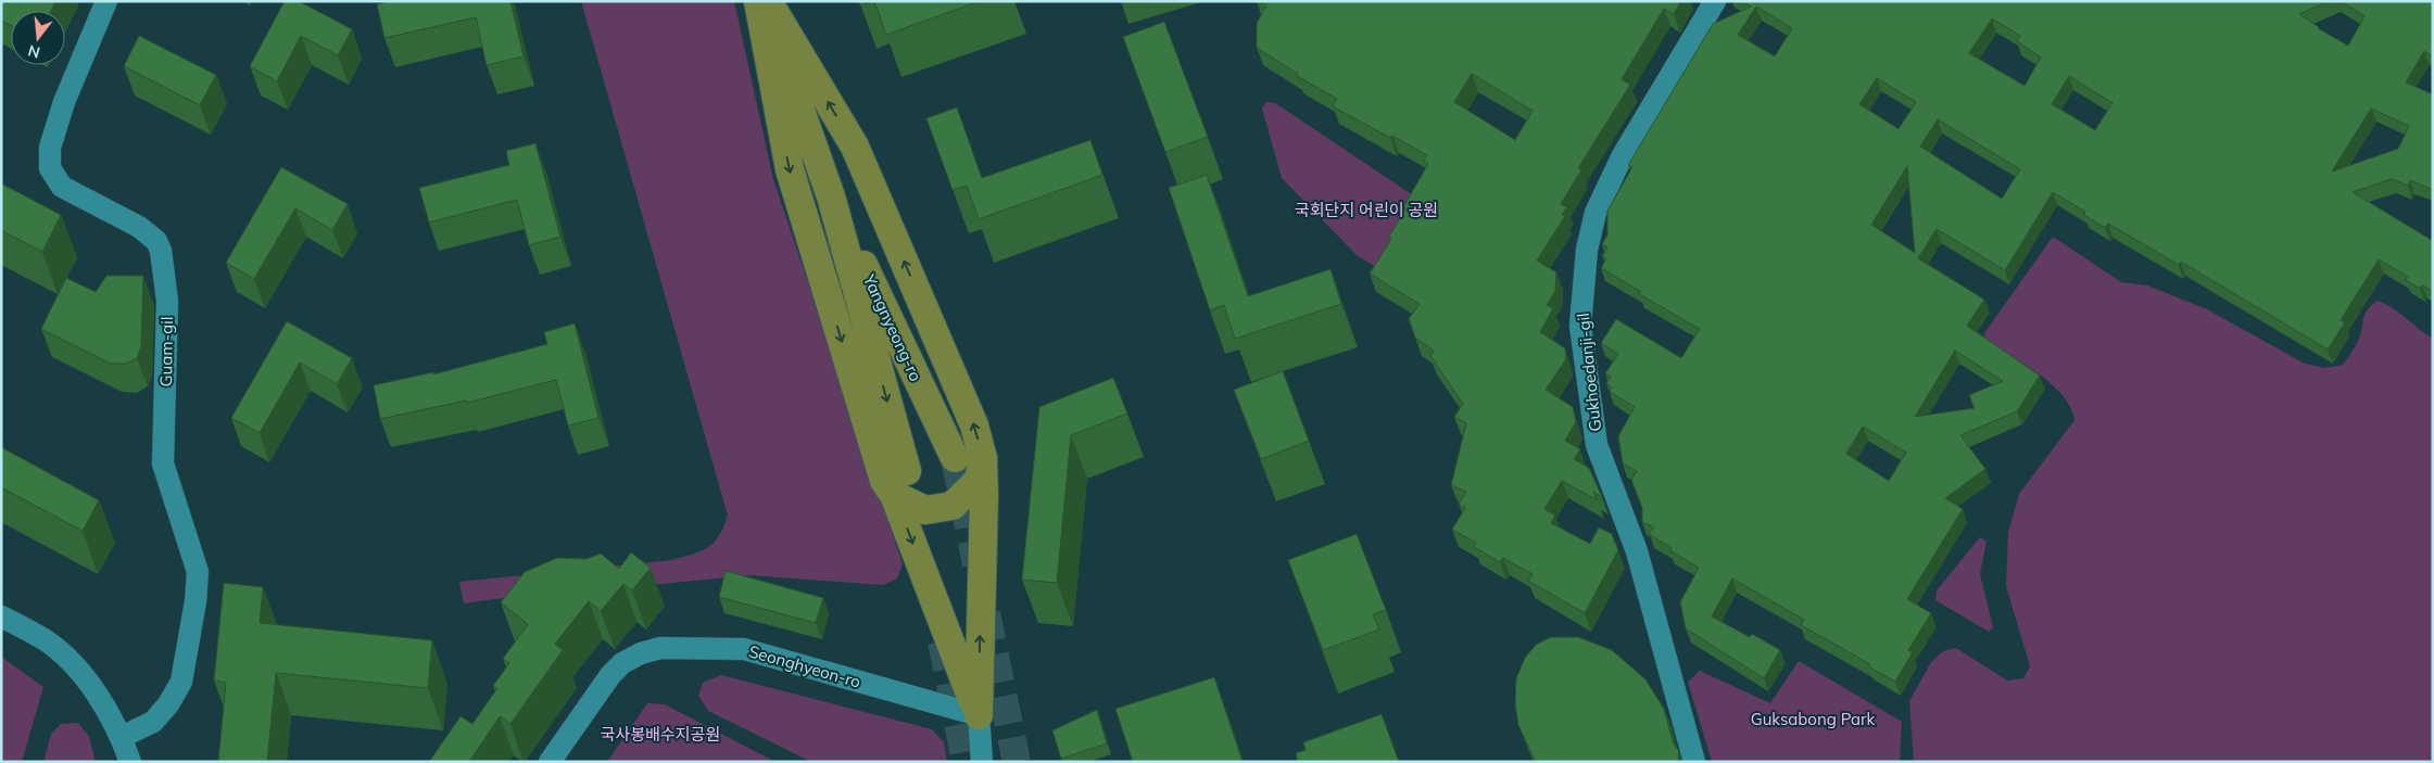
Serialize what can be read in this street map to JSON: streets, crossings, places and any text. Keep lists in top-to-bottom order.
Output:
{
  "streets": {
    "main road": ["Yangnyeong-ro"],
    "street": ["Guam-gil", "Gukhoedanji-gil", "Seonghyeon-ro"]
  },
  "parks": ["국회단지 어린이 공원", "Guksabong Park", "국사봉배수지공원"],
  "north": "bottom"
}
